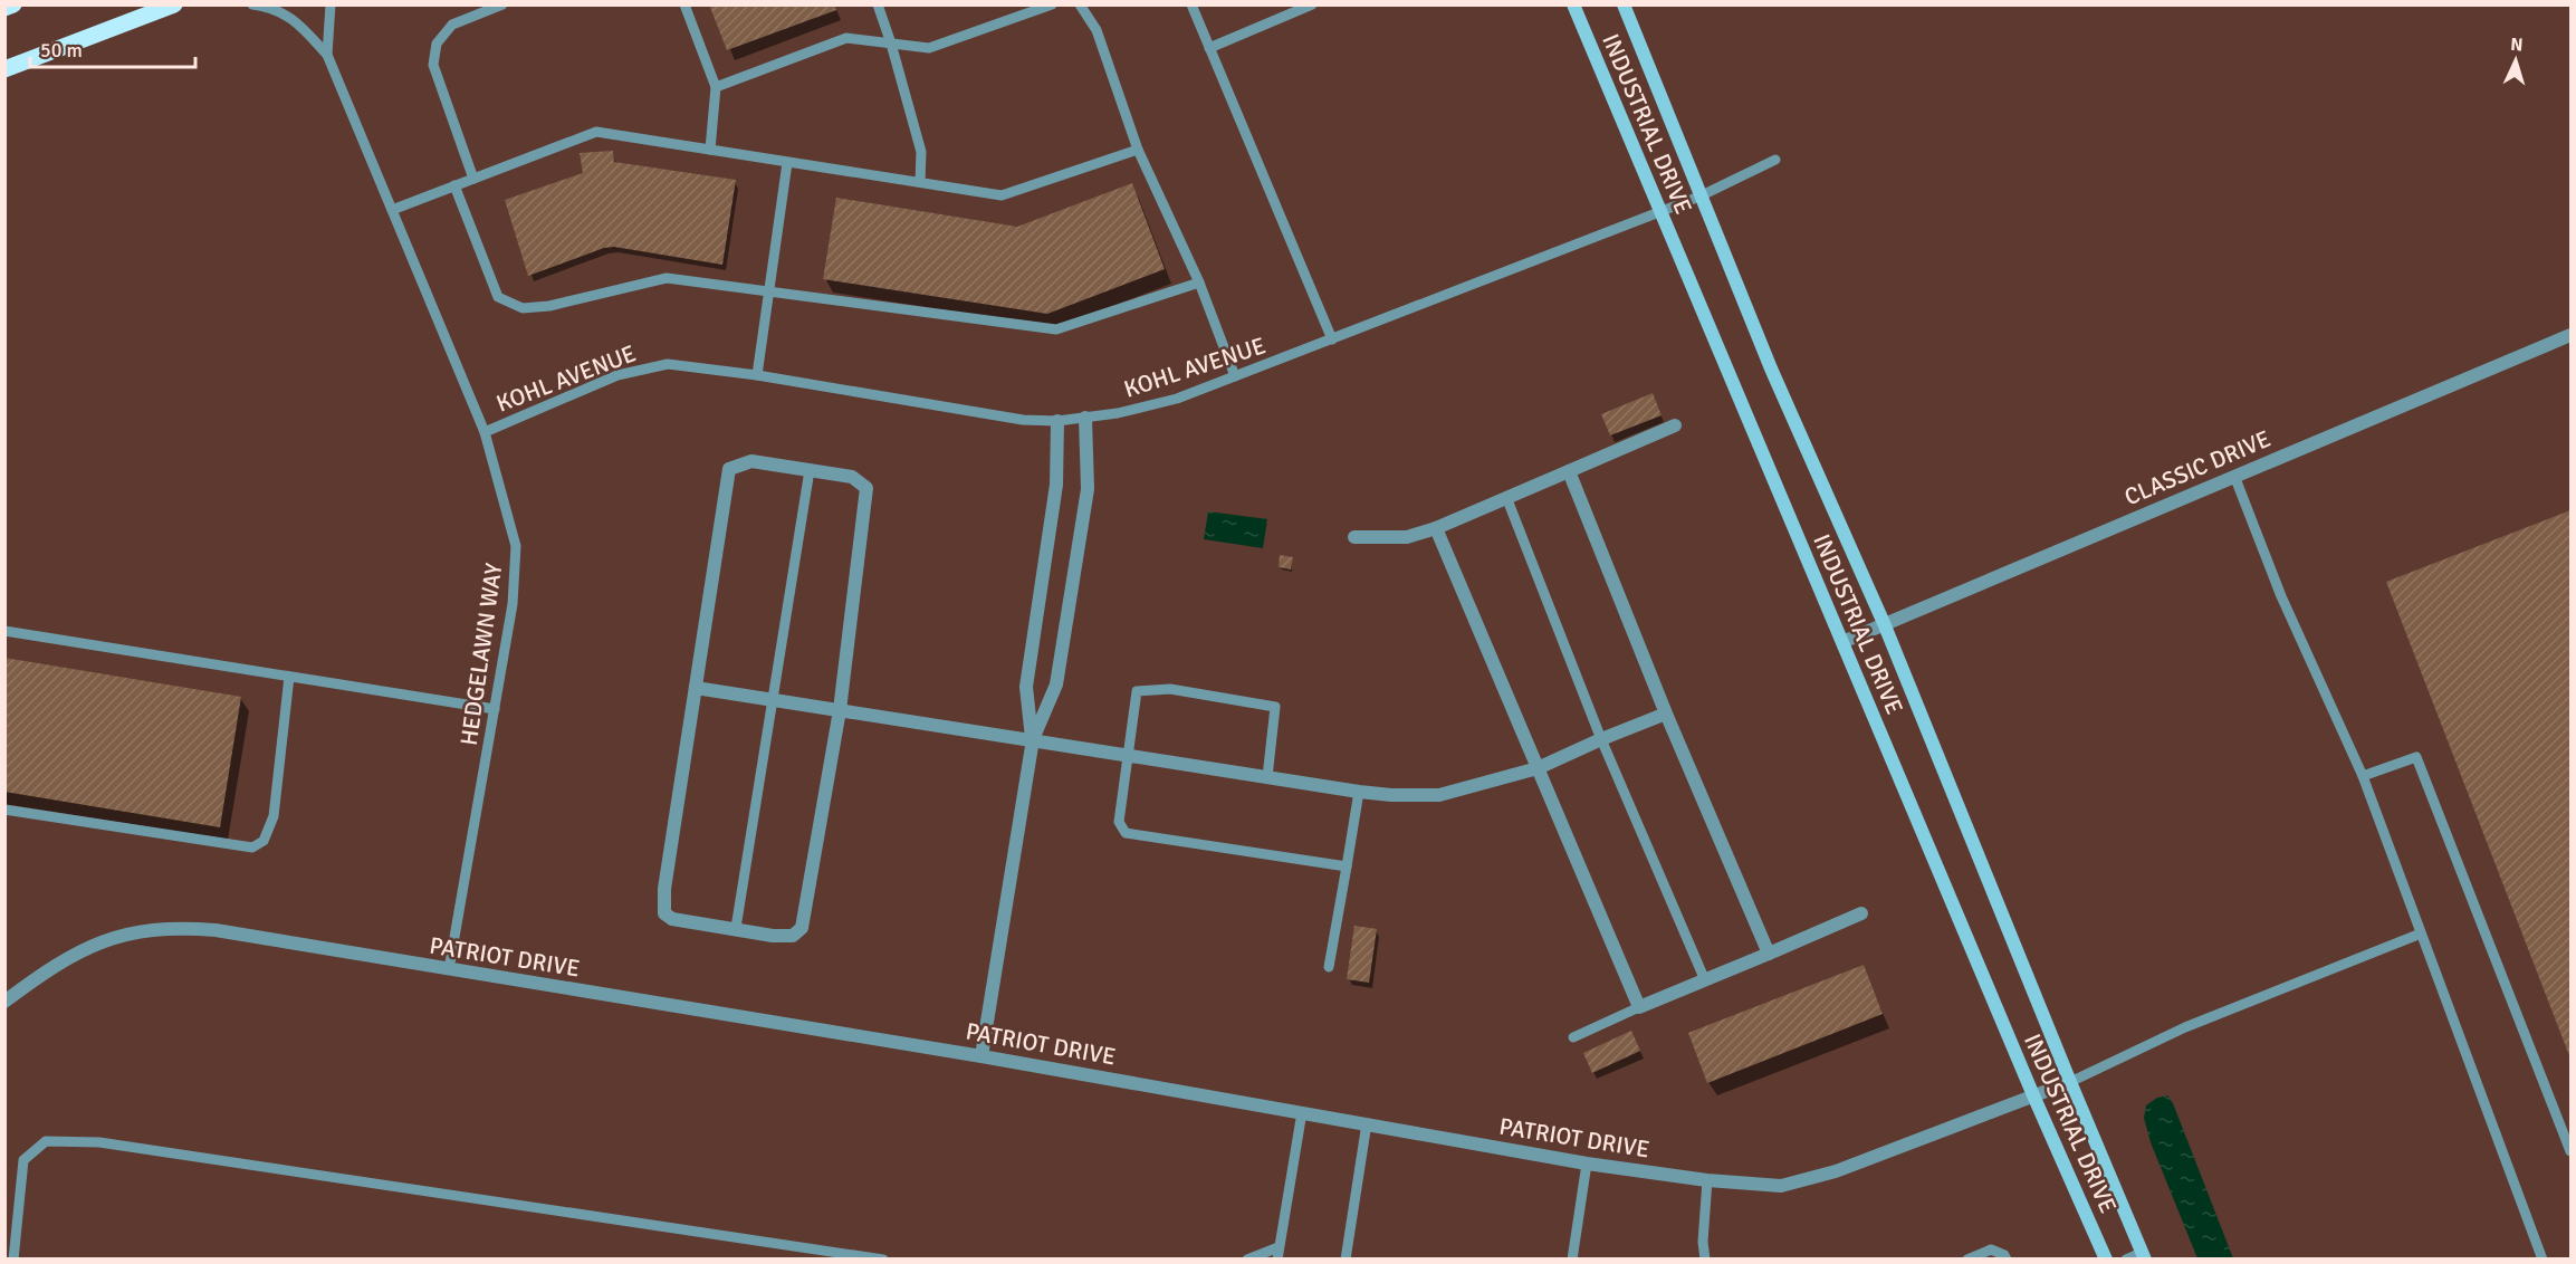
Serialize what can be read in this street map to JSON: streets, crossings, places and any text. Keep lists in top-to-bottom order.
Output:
{
  "streets": {
    "street": ["INDUSTRIAL DRIVE", "CLASSIC DRIVE", "PATRIOT DRIVE"],
    "lane": ["KOHL AVENUE", "HEDGELAWN WAY"]
  },
  "crossings": [
    ["INDUSTRIAL DRIVE", "KOHL AVENUE"],
    ["INDUSTRIAL DRIVE", "CLASSIC DRIVE"],
    ["INDUSTRIAL DRIVE", "PATRIOT DRIVE"],
    ["KOHL AVENUE", "HEDGELAWN WAY"],
    ["HEDGELAWN WAY", "PATRIOT DRIVE"]
  ],
  "scale_bar": "50 m",
  "north": "top"
}
